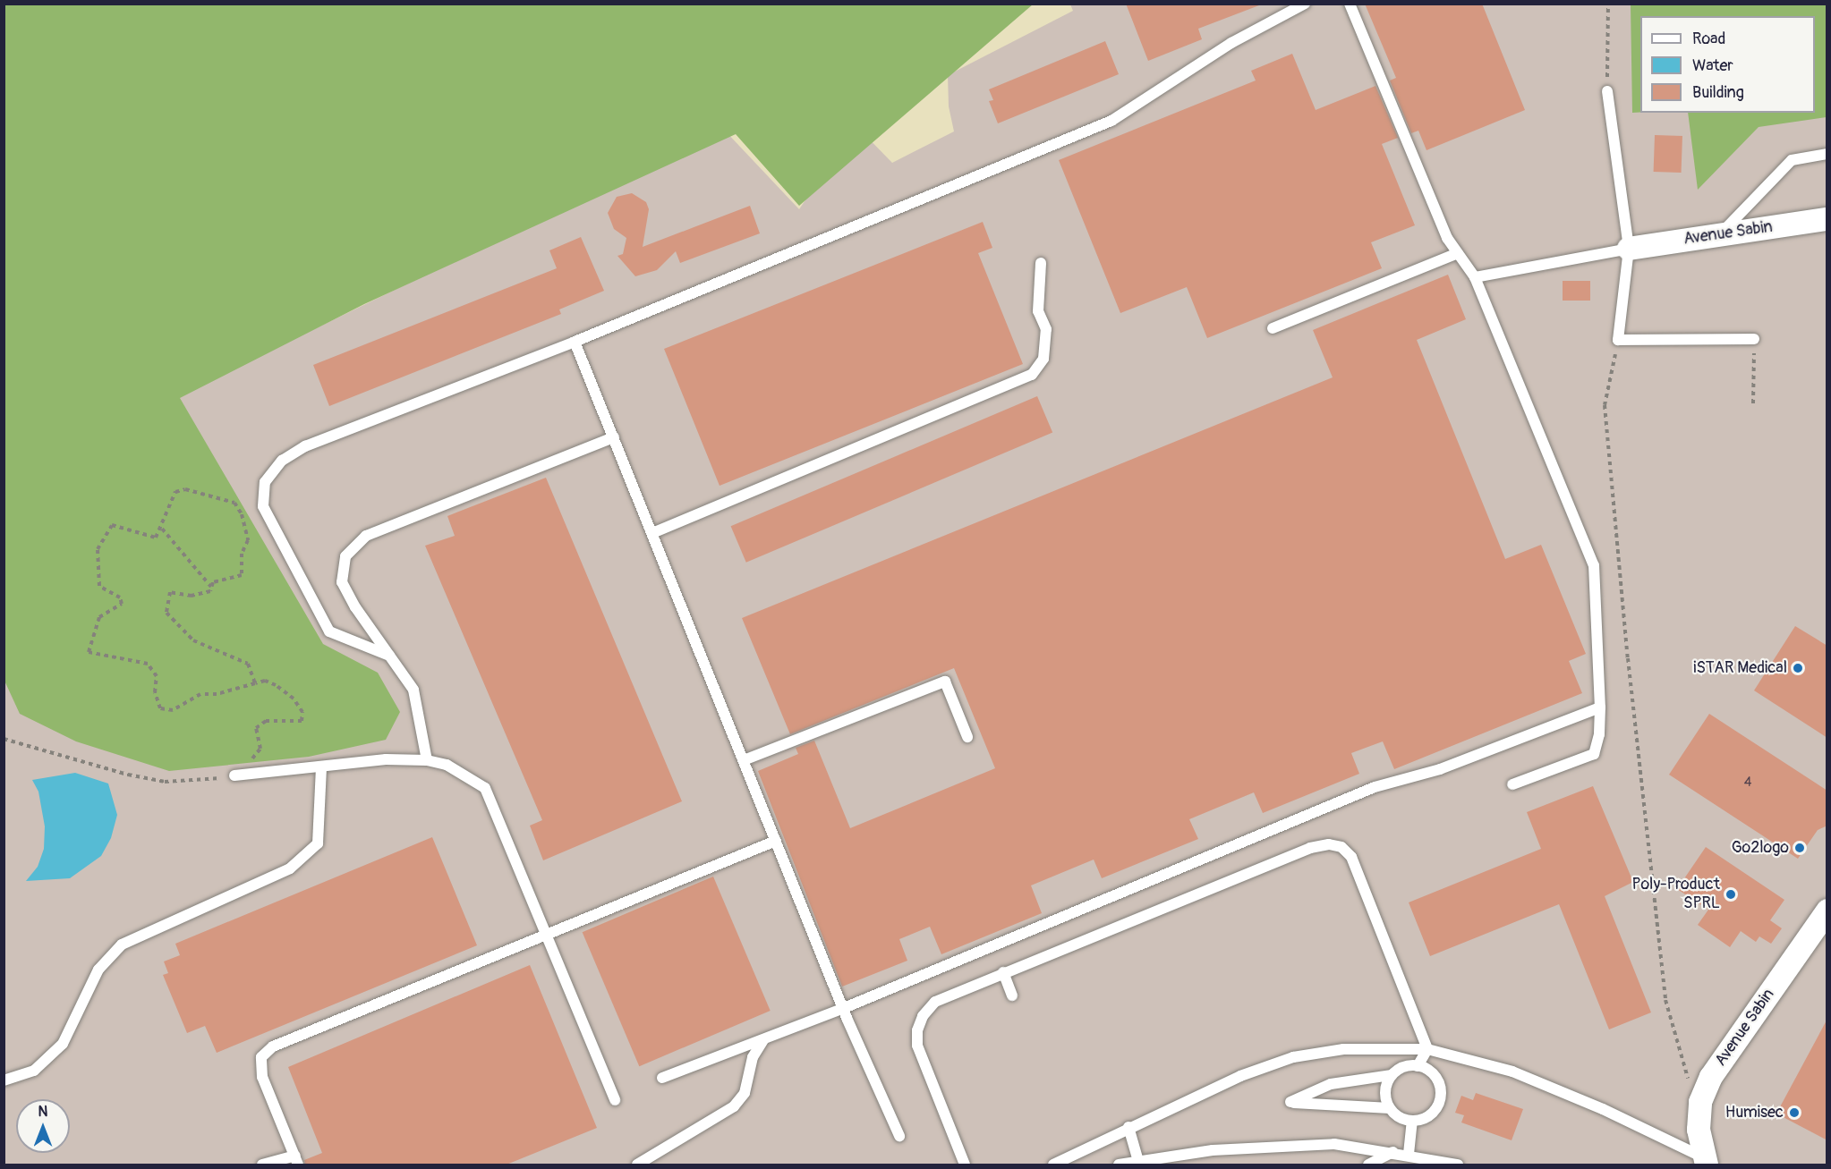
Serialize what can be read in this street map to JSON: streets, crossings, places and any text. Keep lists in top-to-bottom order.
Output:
{
  "streets": {
    "street": ["Avenue Sabin"]
  },
  "places": [
    "iSTAR Medical",
    "Go2logo",
    "Poly-Product SPRL",
    "Humisec"
  ],
  "house_numbers": ["4"],
  "legend": ["Road", "Water", "Building"],
  "north": "top"
}
